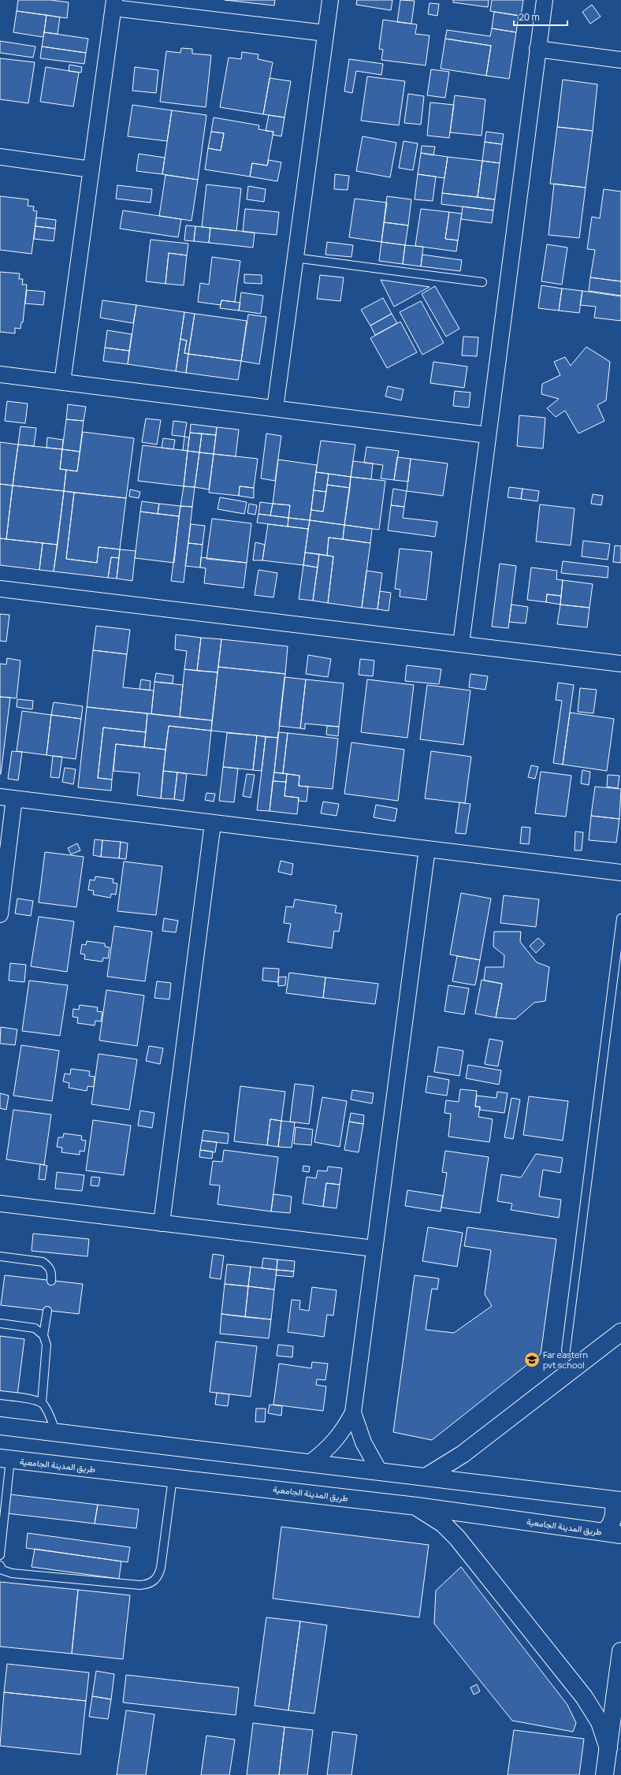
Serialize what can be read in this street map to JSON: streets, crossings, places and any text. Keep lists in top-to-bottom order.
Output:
{
  "streets": {
    "main road": ["طريق المدينة الجامعية"]
  },
  "places": {
    "school or university": ["Far eastern pvt school"]
  },
  "scale_bar": "20 m"
}
